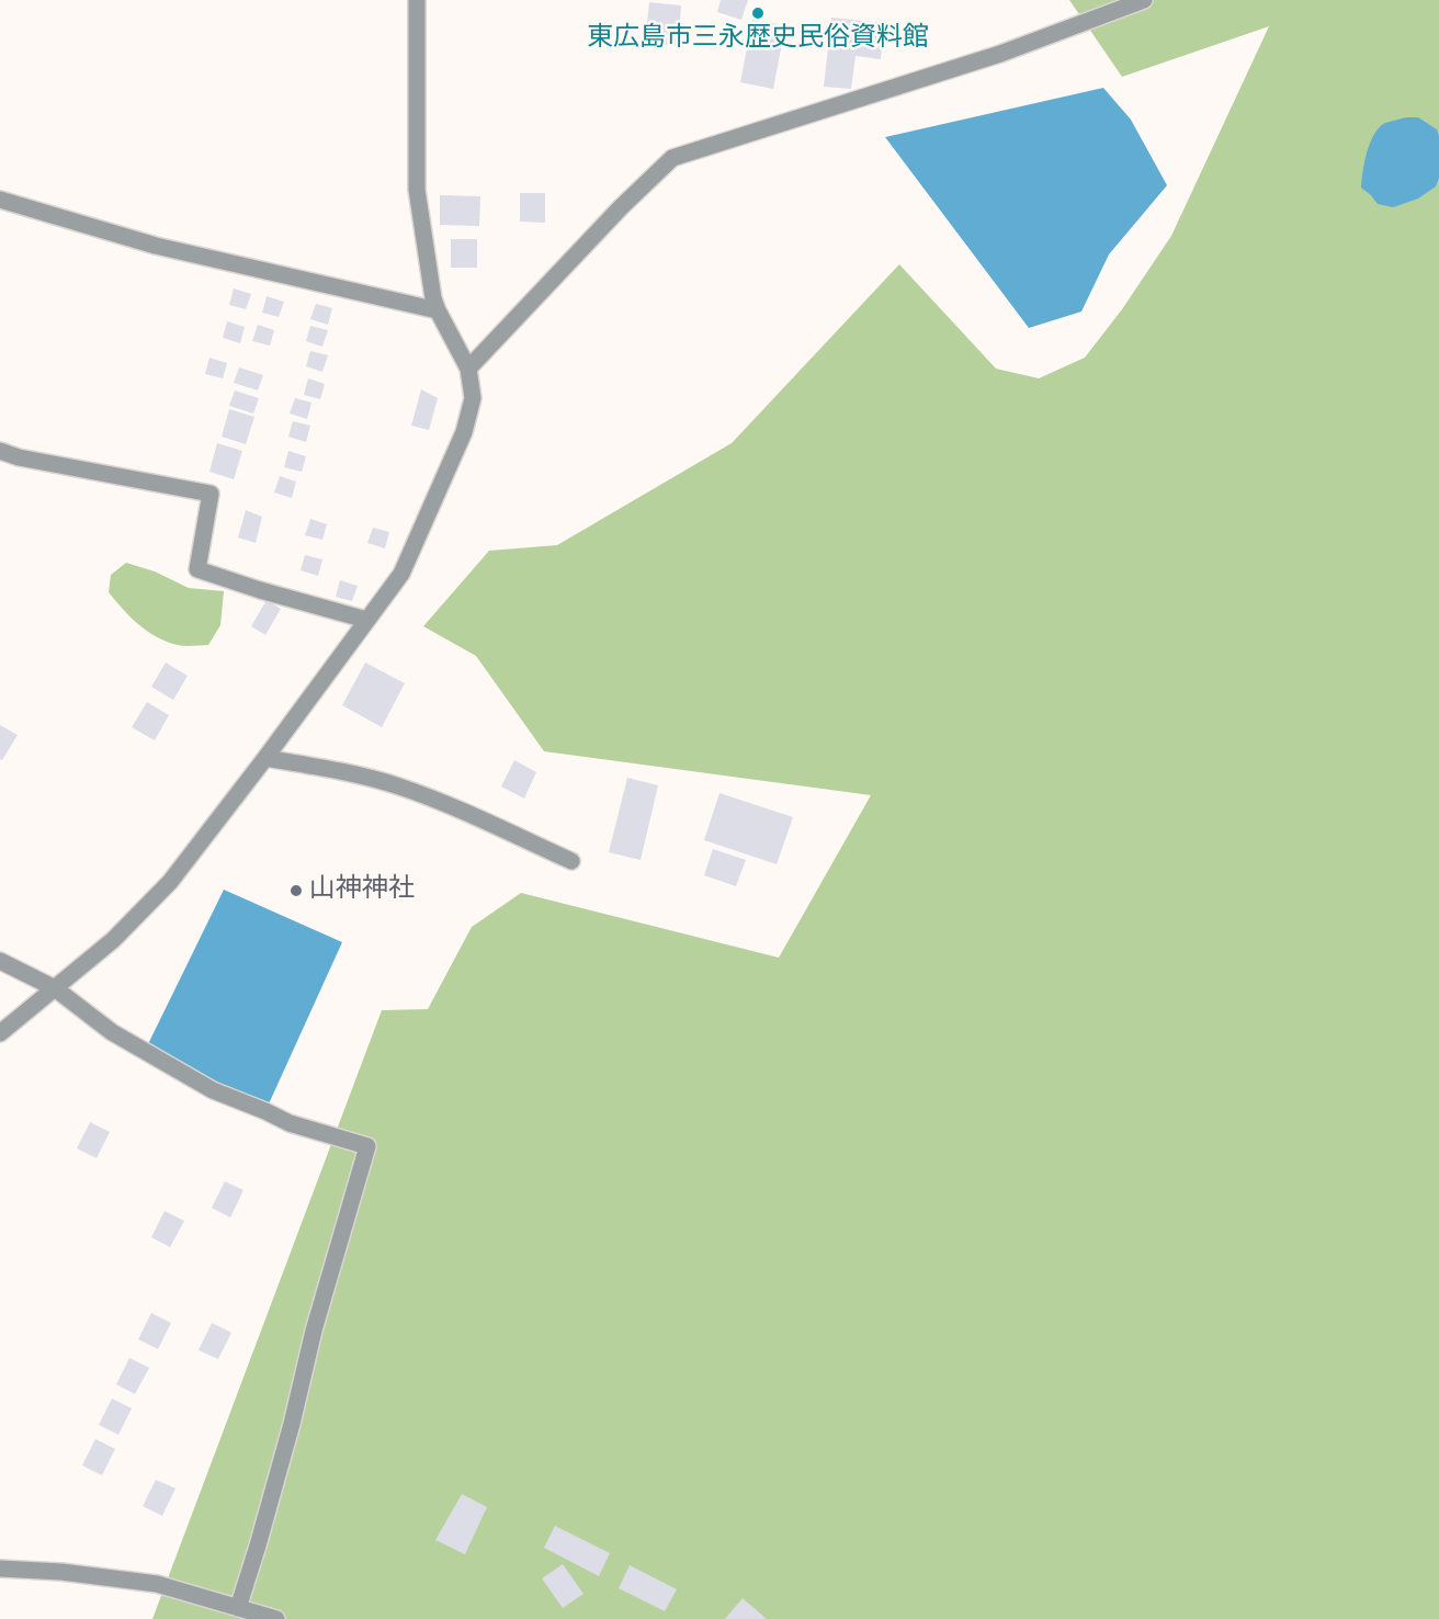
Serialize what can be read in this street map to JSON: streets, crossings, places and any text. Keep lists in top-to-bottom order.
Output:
{
  "places": ["東広島市三永歴史民俗資料館", "山神神社"]
}
